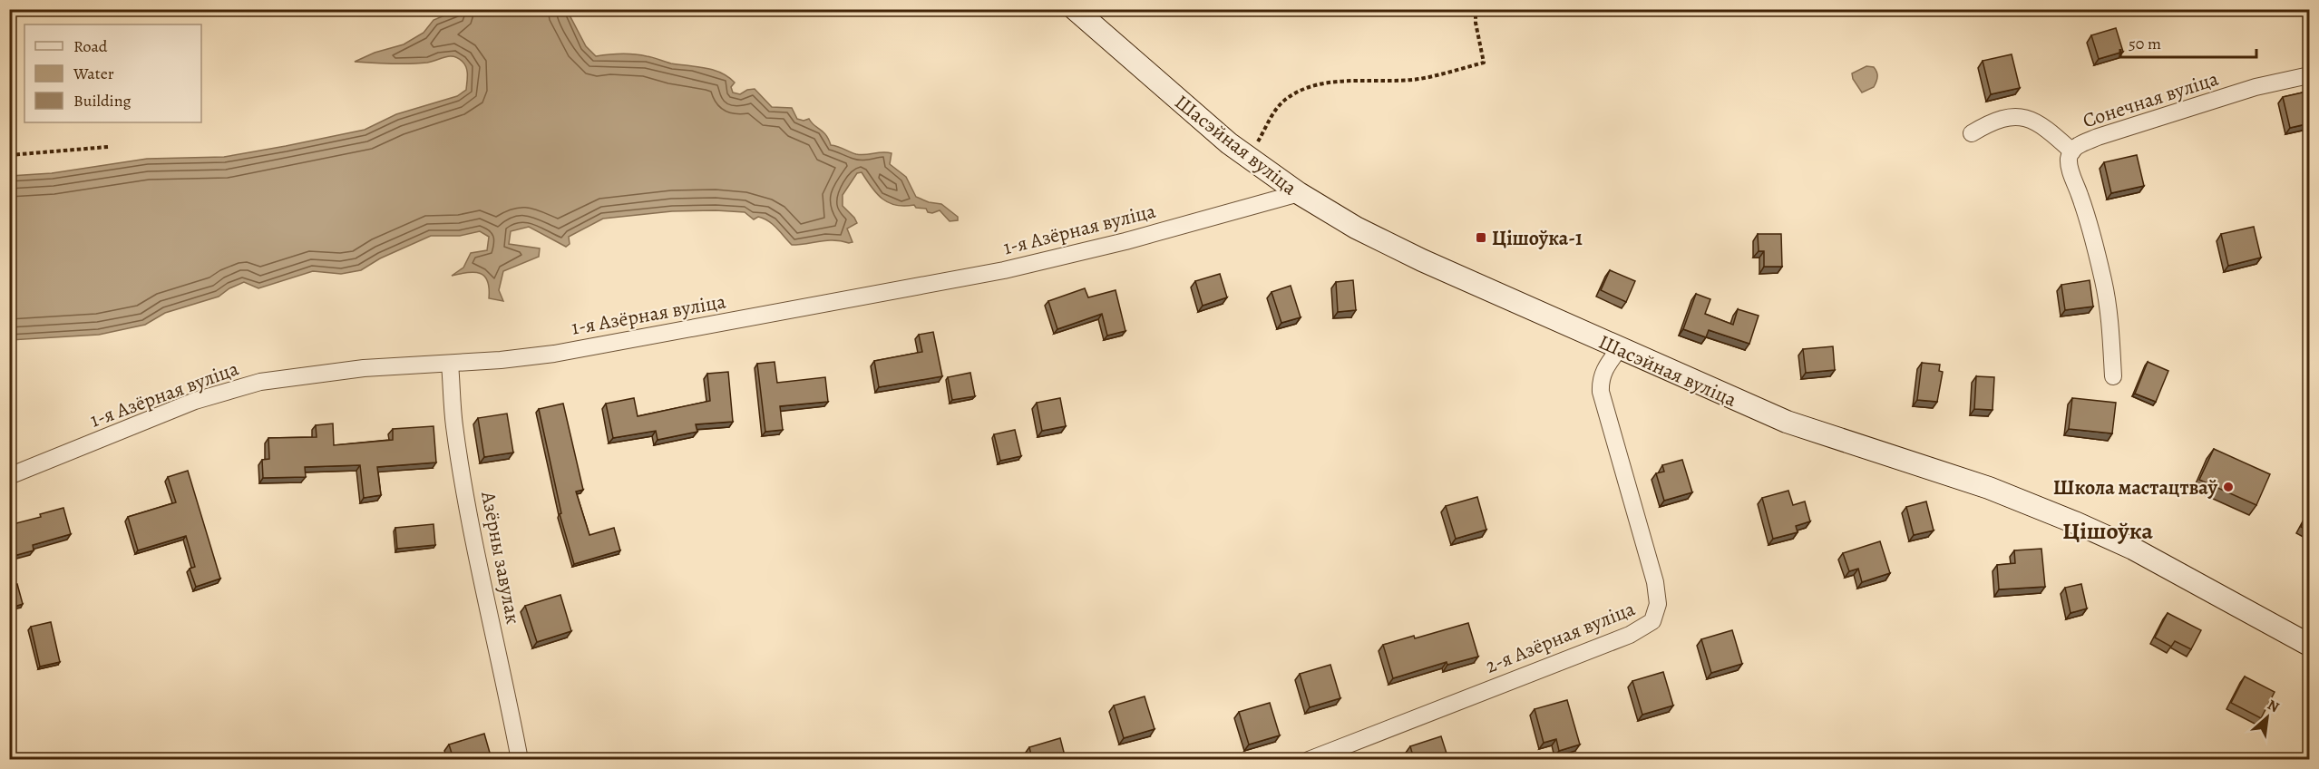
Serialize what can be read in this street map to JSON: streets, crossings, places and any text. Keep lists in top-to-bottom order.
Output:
{
  "streets": {
    "main road": ["Шасэйная вуліца"],
    "street": [
      "Сонечная вуліца",
      "1-я Азёрная вуліца",
      "Азёрны завулак",
      "2-я Азёрная вуліца"
    ]
  },
  "crossings": [
    ["Шасэйная вуліца", "1-я Азёрная вуліца"],
    ["Шасэйная вуліца", "2-я Азёрная вуліца"],
    ["1-я Азёрная вуліца", "Азёрны завулак"]
  ],
  "districts": ["Цішоўка"],
  "places": {
    "transit": ["Цішоўка-1"],
    "other": ["Школа мастацтваў"]
  },
  "legend": ["Road", "Water", "Building"],
  "scale_bar": "50 m",
  "north": "top right"
}
